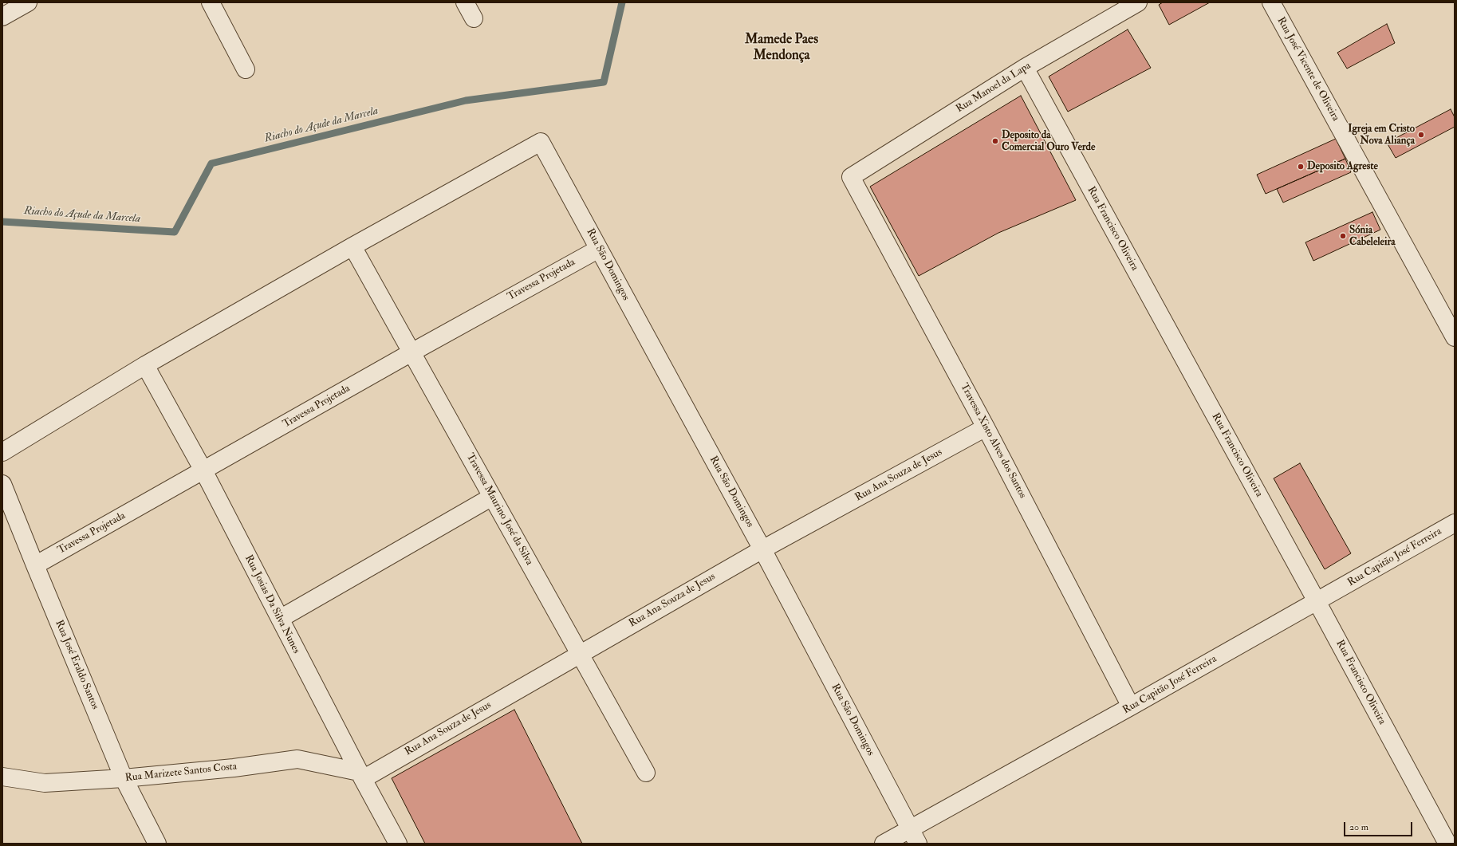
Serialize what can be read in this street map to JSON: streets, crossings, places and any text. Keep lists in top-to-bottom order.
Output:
{
  "streets": {
    "street": [
      "Rua José Vicente de Oliveira",
      "Rua Manoel da Lapa",
      "Rua Francisco Oliveira",
      "Rua São Domingos",
      "Travessa Projetada",
      "Travessa Xisto Alves dos Santos",
      "Rua Ana Souza de Jesus",
      "Travessa Maurino José da Silva",
      "Rua Capitão José Ferreira",
      "Rua Josias Da Silva Nunes",
      "Rua José Eraldo Santos",
      "Rua Marizete Santos Costa"
    ]
  },
  "crossings": [
    ["Rua Manoel da Lapa", "Rua Francisco Oliveira"],
    ["Rua Manoel da Lapa", "Travessa Xisto Alves dos Santos"],
    ["Rua Francisco Oliveira", "Rua Capitão José Ferreira"],
    ["Rua São Domingos", "Travessa Projetada"],
    ["Rua São Domingos", "Rua Ana Souza de Jesus"],
    ["Rua São Domingos", "Travessa Maurino José da Silva"],
    ["Rua São Domingos", "Rua Capitão José Ferreira"],
    ["Travessa Projetada", "Travessa Maurino José da Silva"],
    ["Travessa Projetada", "Rua Josias Da Silva Nunes"],
    ["Travessa Projetada", "Rua José Eraldo Santos"],
    ["Travessa Xisto Alves dos Santos", "Rua Ana Souza de Jesus"],
    ["Travessa Xisto Alves dos Santos", "Rua Capitão José Ferreira"],
    ["Rua Ana Souza de Jesus", "Travessa Maurino José da Silva"],
    ["Rua Ana Souza de Jesus", "Rua Josias Da Silva Nunes"],
    ["Rua Ana Souza de Jesus", "Rua Marizete Santos Costa"],
    ["Rua Josias Da Silva Nunes", "Rua Marizete Santos Costa"],
    ["Rua José Eraldo Santos", "Rua Marizete Santos Costa"]
  ],
  "districts": ["Mamede Paes Mendonça"],
  "water": ["Riacho do Açude da Marcela"],
  "places": [
    "Igreja em Cristo Nova Aliança",
    "Deposito da Comercial Ouro Verde",
    "Deposito Agreste",
    "Sónia Cabeleleira"
  ],
  "scale_bar": "20 m"
}
